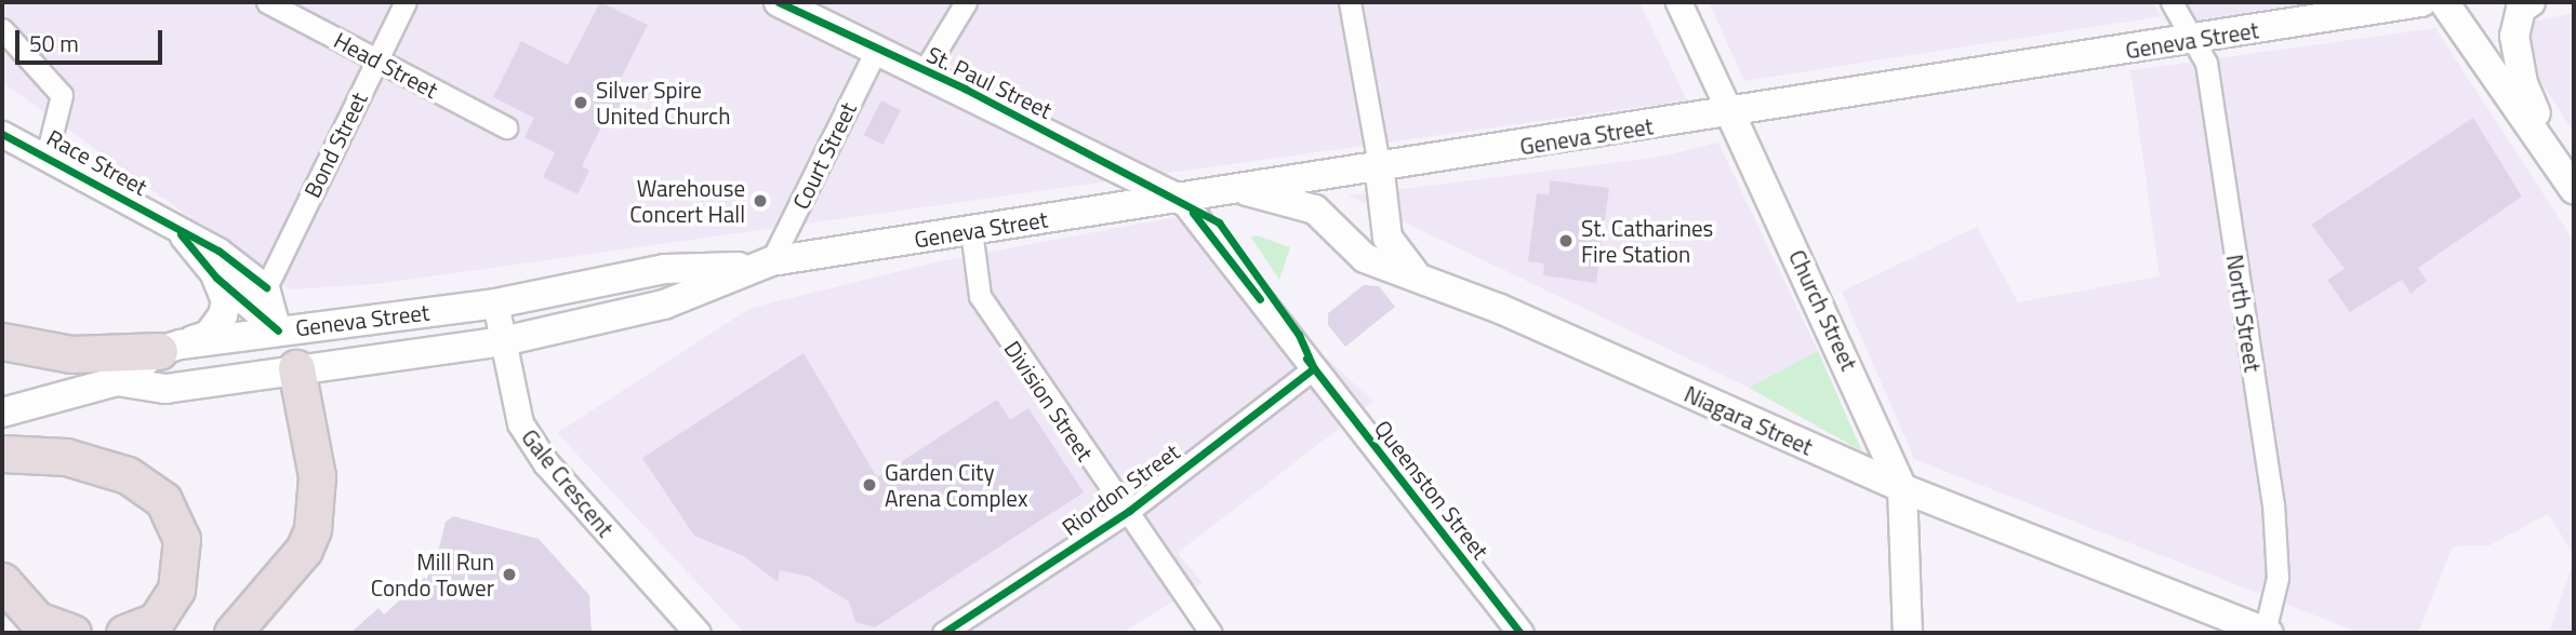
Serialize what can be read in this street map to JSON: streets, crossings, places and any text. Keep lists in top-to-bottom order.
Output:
{
  "streets": {
    "main road": [
      "Geneva Street",
      "St. Paul Street",
      "Church Street",
      "Niagara Street"
    ],
    "street": [
      "Head Street",
      "Bond Street",
      "Court Street",
      "Race Street",
      "North Street",
      "Division Street",
      "Gale Crescent",
      "Riordon Street",
      "Queenston Street"
    ]
  },
  "crossings": [
    ["Geneva Street", "St. Paul Street"],
    ["Geneva Street", "Court Street"],
    ["Geneva Street", "Race Street"],
    ["Geneva Street", "Church Street"],
    ["Geneva Street", "North Street"],
    ["Geneva Street", "Division Street"],
    ["Geneva Street", "Niagara Street"],
    ["Geneva Street", "Gale Crescent"],
    ["Geneva Street", "Queenston Street"],
    ["Head Street", "Bond Street"],
    ["St. Paul Street", "Court Street"],
    ["St. Paul Street", "Queenston Street"],
    ["Bond Street", "Race Street"],
    ["Church Street", "Niagara Street"],
    ["North Street", "Niagara Street"],
    ["Division Street", "Riordon Street"],
    ["Riordon Street", "Queenston Street"]
  ],
  "places": [
    "Silver Spire United Church",
    "Warehouse Concert Hall",
    "St. Catharines Fire Station",
    "Garden City Arena Complex",
    "Mill Run Condo Tower"
  ],
  "scale_bar": "50 m"
}
